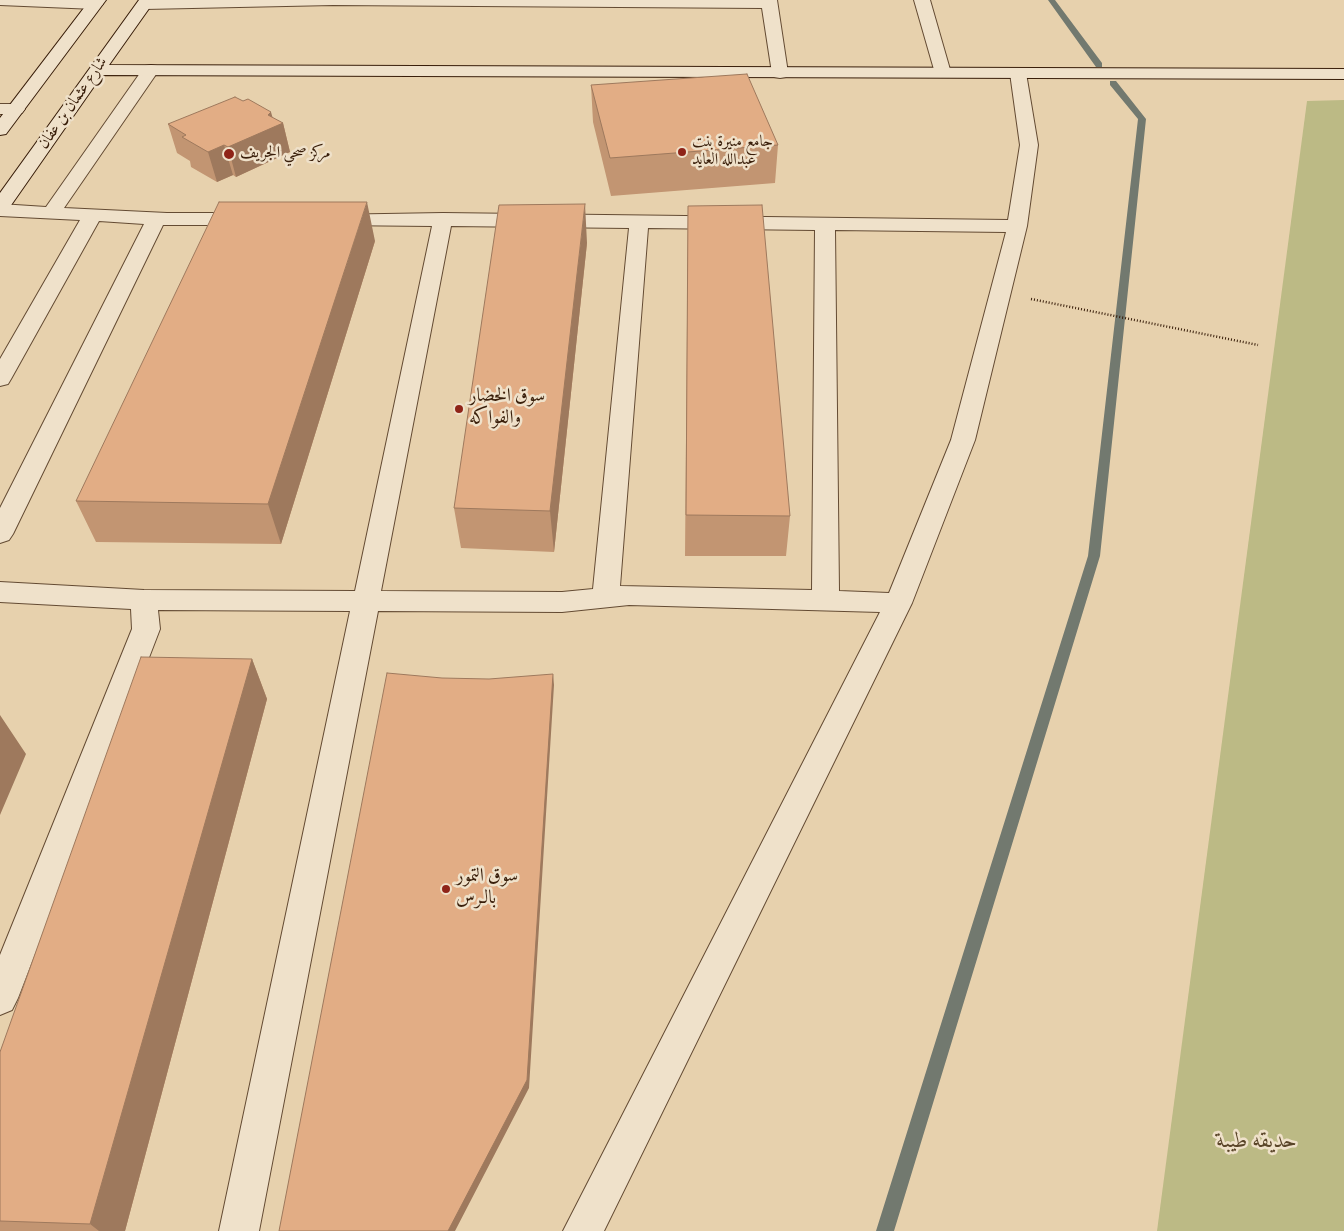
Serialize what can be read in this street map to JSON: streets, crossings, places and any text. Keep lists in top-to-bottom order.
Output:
{
  "streets": {
    "street": ["شارع عثمان بن عفان"]
  },
  "parks": ["حديقه طيبة"],
  "places": [
    "جامع منيرة بنت عبدالله العايد",
    "مركز صحي الجريف",
    "سوق الخضار والفواكه",
    "سوق التمور بالـرس"
  ]
}
